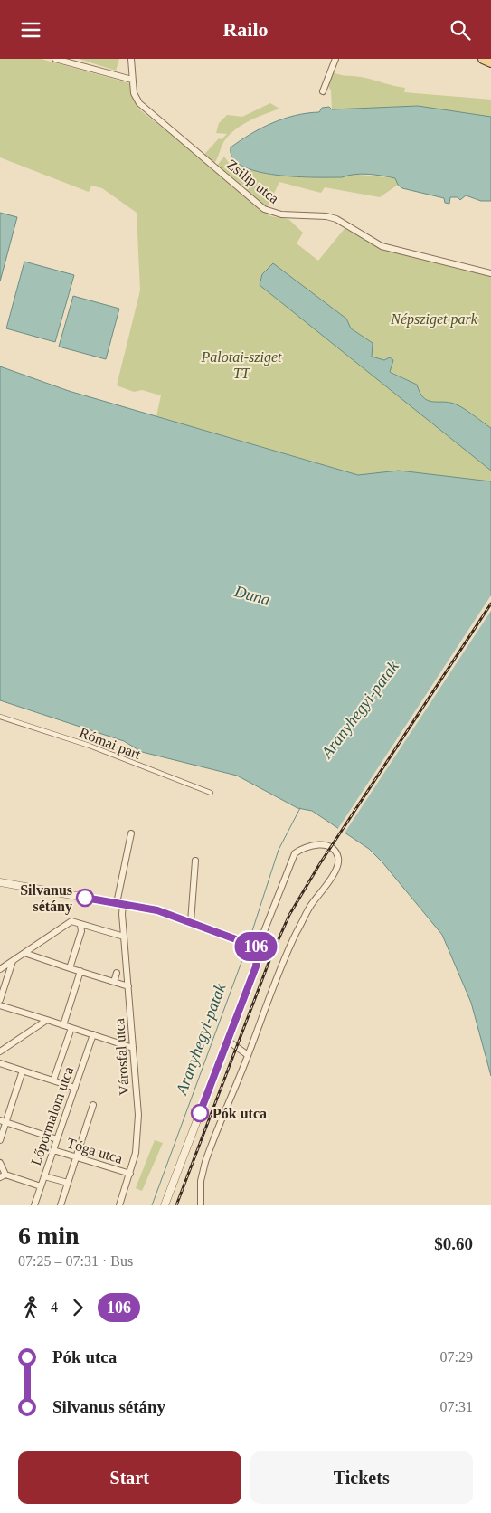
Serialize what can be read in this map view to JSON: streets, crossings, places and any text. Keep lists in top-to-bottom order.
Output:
{
  "streets": {
    "street": [
      "Zsilip utca",
      "Római part",
      "Városfal utca",
      "Lőpormalom utca",
      "Tóga utca"
    ]
  },
  "crossings": [
    ["Városfal utca", "Tóga utca"],
    ["Lőpormalom utca", "Tóga utca"]
  ],
  "water": ["Duna", "Aranyhegyi-patak"],
  "parks": ["Népsziget park", "Palotai-sziget TT"],
  "places": ["Silvanus sétány", "Pók utca"],
  "lines": ["bus line 106"],
  "page": {
    "header": "Railo",
    "on_map": "106",
    "heading": ["6 min", "07:25 – 07:31 · Bus", "$0.60"],
    "legs": ["4", "106"],
    "list": [
      {
        "name": "Pók utca",
        "value": "07:29"
      },
      {
        "name": "Silvanus sétány",
        "value": "07:31"
      }
    ],
    "buttons": ["Start", "Tickets"]
  }
}
